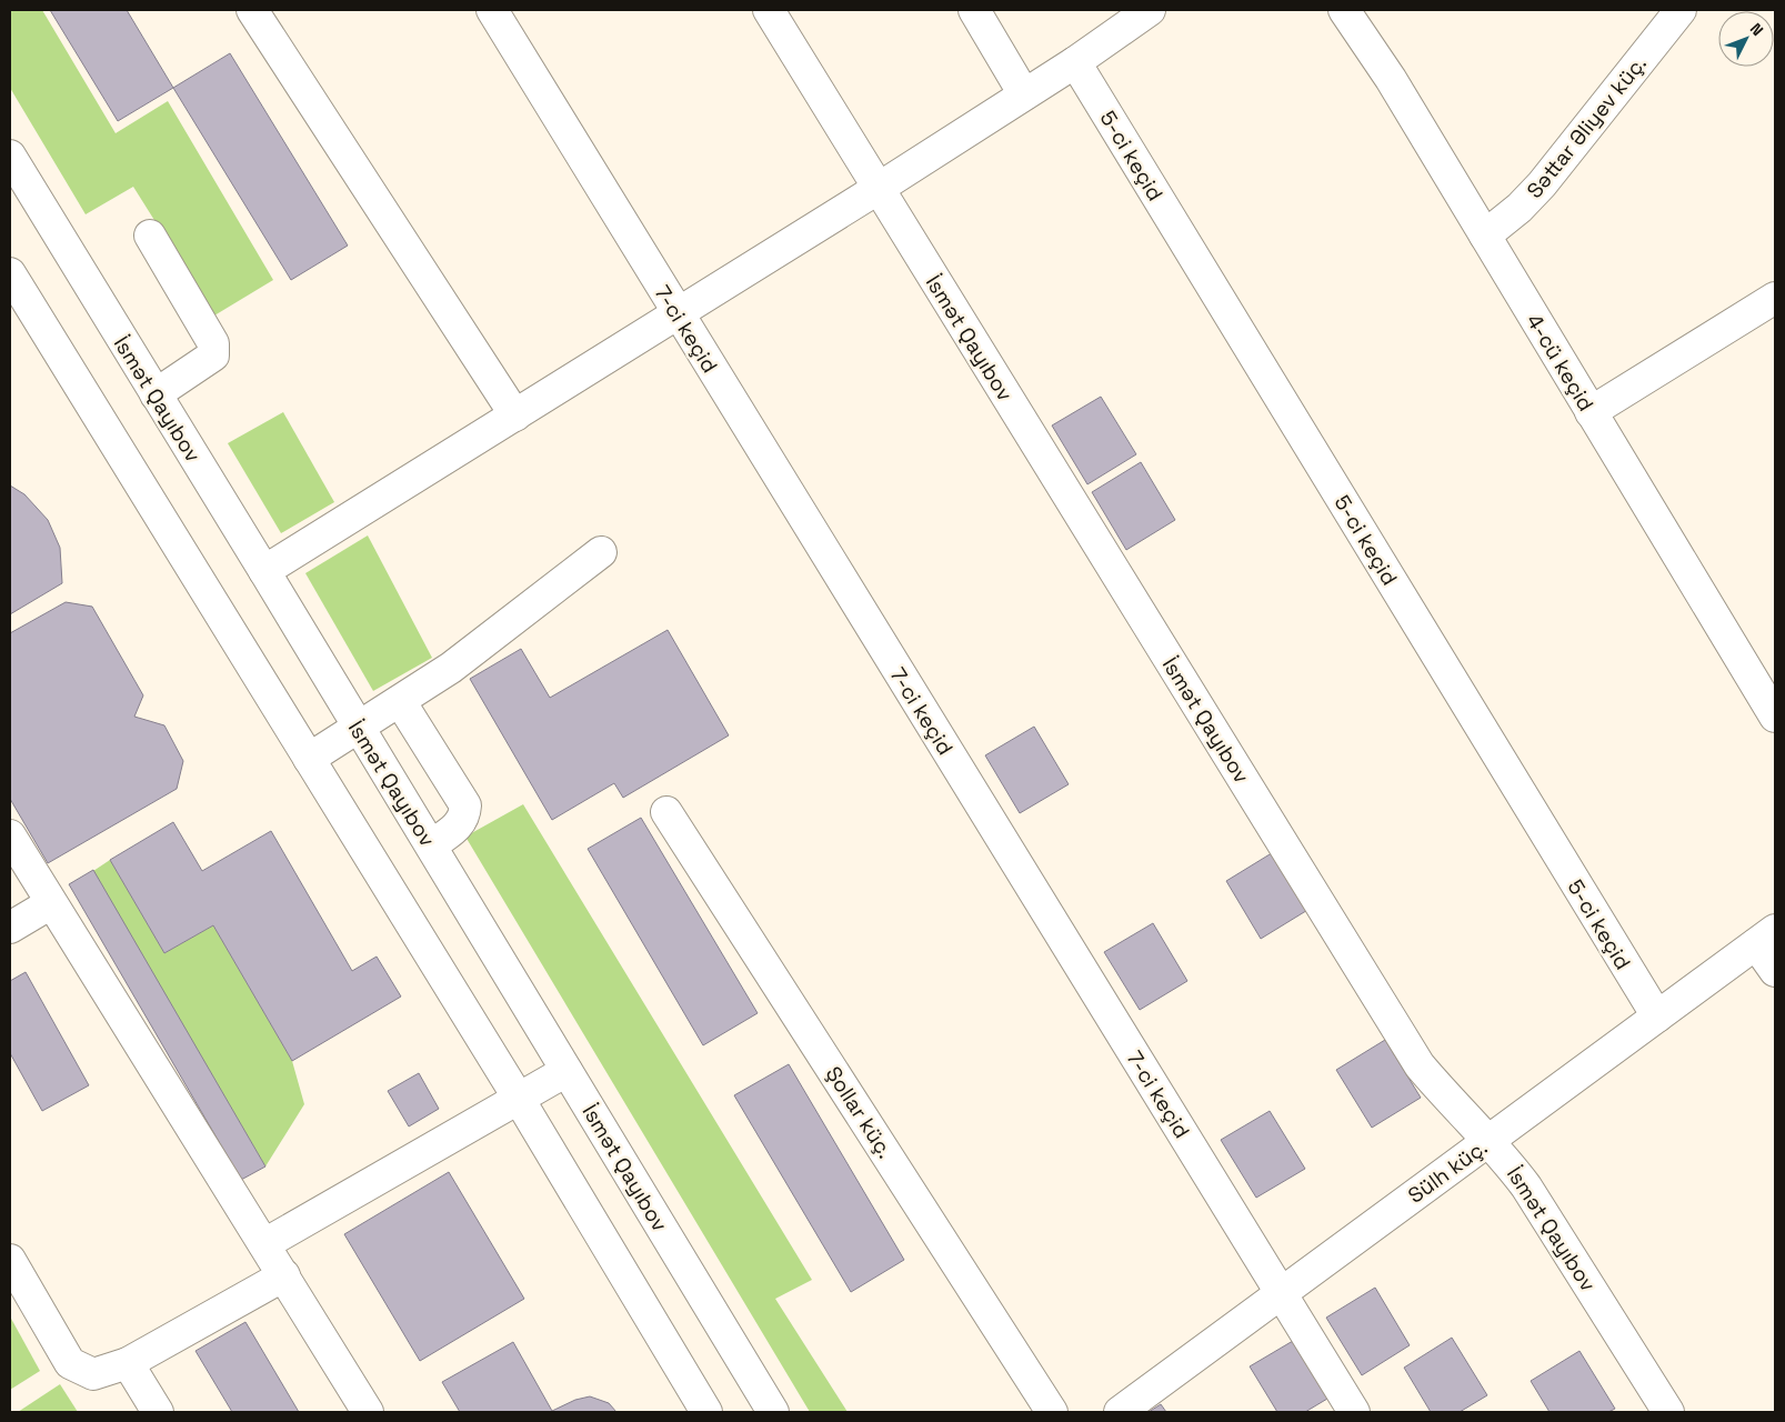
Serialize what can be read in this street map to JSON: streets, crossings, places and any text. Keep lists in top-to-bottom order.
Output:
{
  "streets": {
    "street": [
      "Səttar Əliyev küç.",
      "5-ci keçid",
      "7-ci keçid",
      "İsmət Qayıbov",
      "4-cü keçid",
      "Şollar küç.",
      "Sülh küç."
    ]
  },
  "crossings": [
    ["Səttar Əliyev küç.", "4-cü keçid"],
    ["5-ci keçid", "Sülh küç."],
    ["7-ci keçid", "Sülh küç."],
    ["İsmət Qayıbov", "Sülh küç."]
  ],
  "north": "top right"
}
